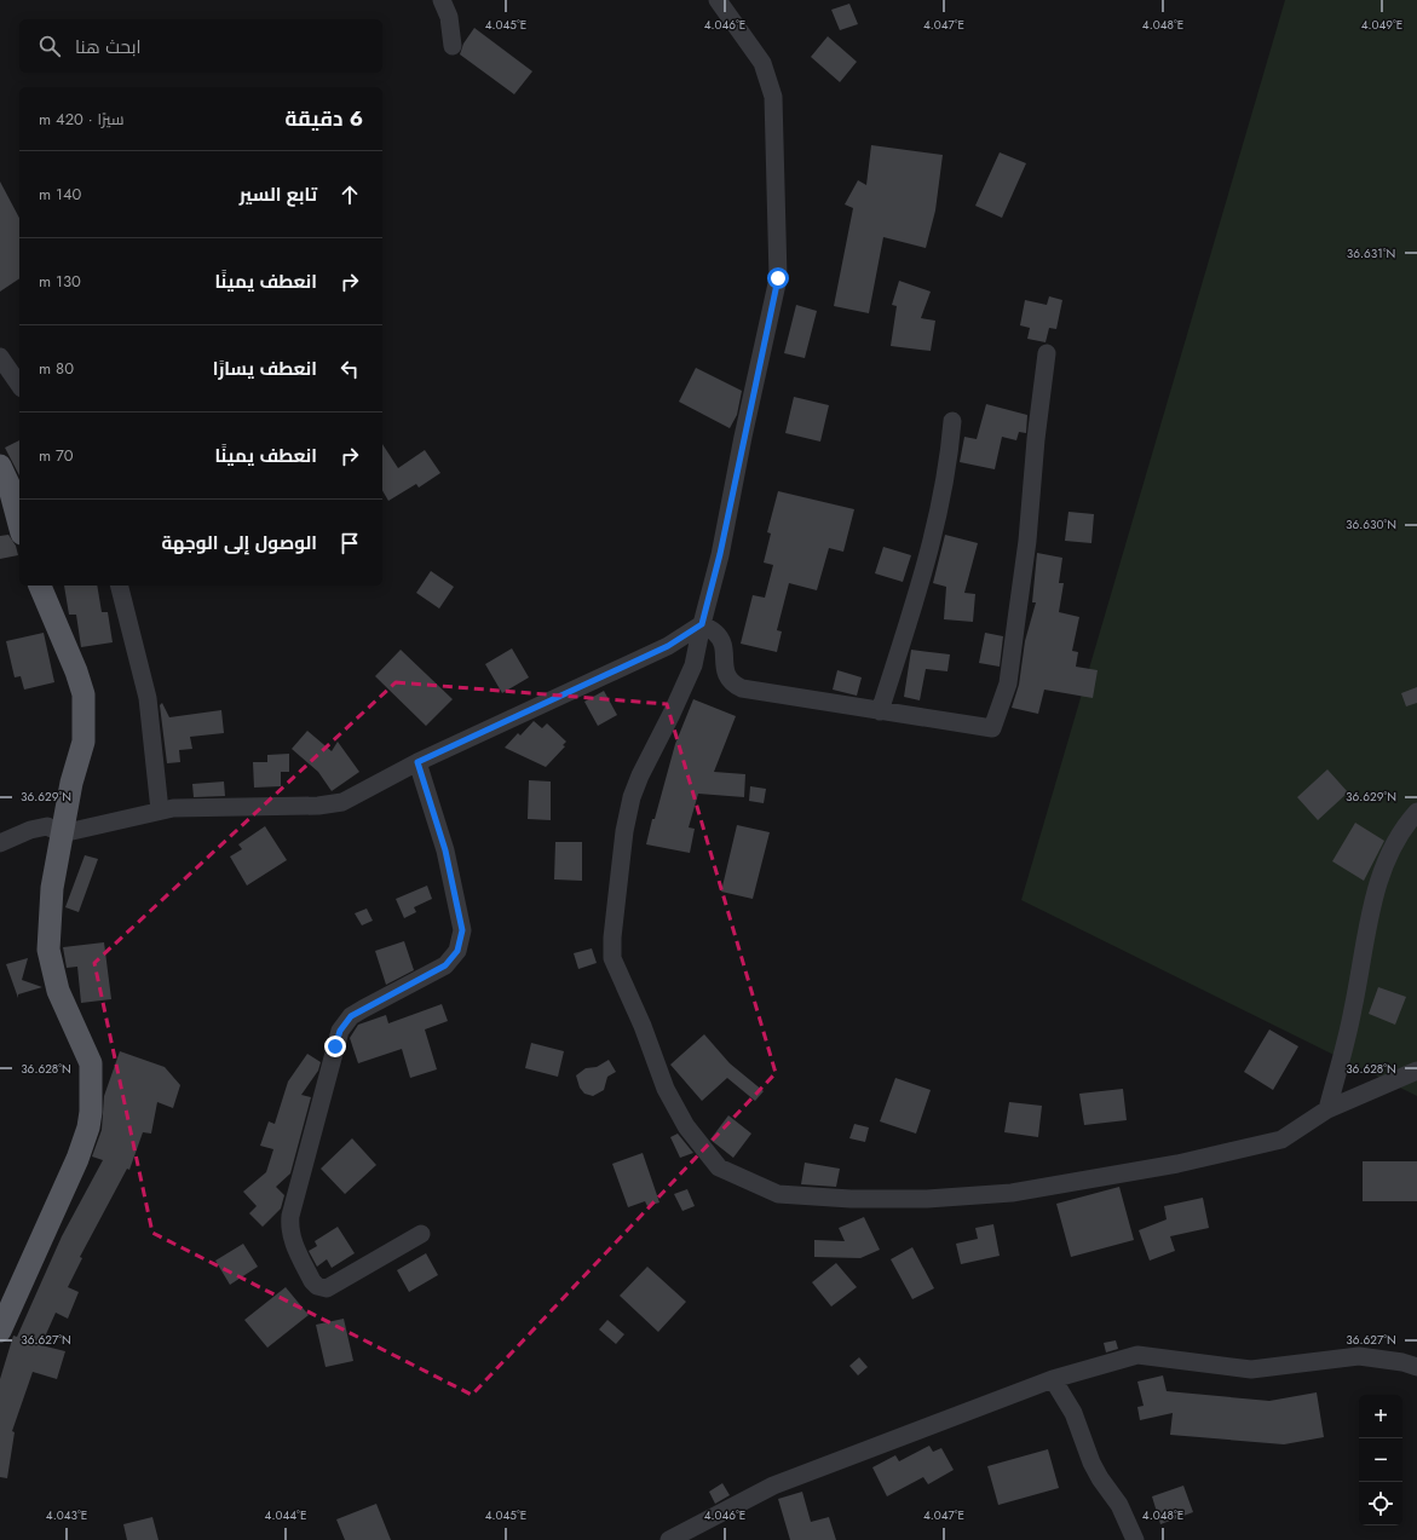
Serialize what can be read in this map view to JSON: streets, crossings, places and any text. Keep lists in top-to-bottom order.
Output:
{
  "page": {
    "search": "ابحث هنا",
    "heading": ["6 دقيقة", "سيرًا · 420 m"],
    "list": [
      ["تابع السير", "140 m"],
      ["انعطف يمينًا", "130 m"],
      ["انعطف يسارًا", "80 m"],
      ["انعطف يمينًا", "70 m"],
      "الوصول إلى الوجهة"
    ],
    "map_buttons": ["+", "−"]
  },
  "coordinates": [
    "4.045°E",
    "4.046°E",
    "4.047°E",
    "4.048°E",
    "4.049°E",
    "36.631°N",
    "36.630°N",
    "36.629°N",
    "36.628°N",
    "36.627°N",
    "4.043°E",
    "4.044°E"
  ]
}
